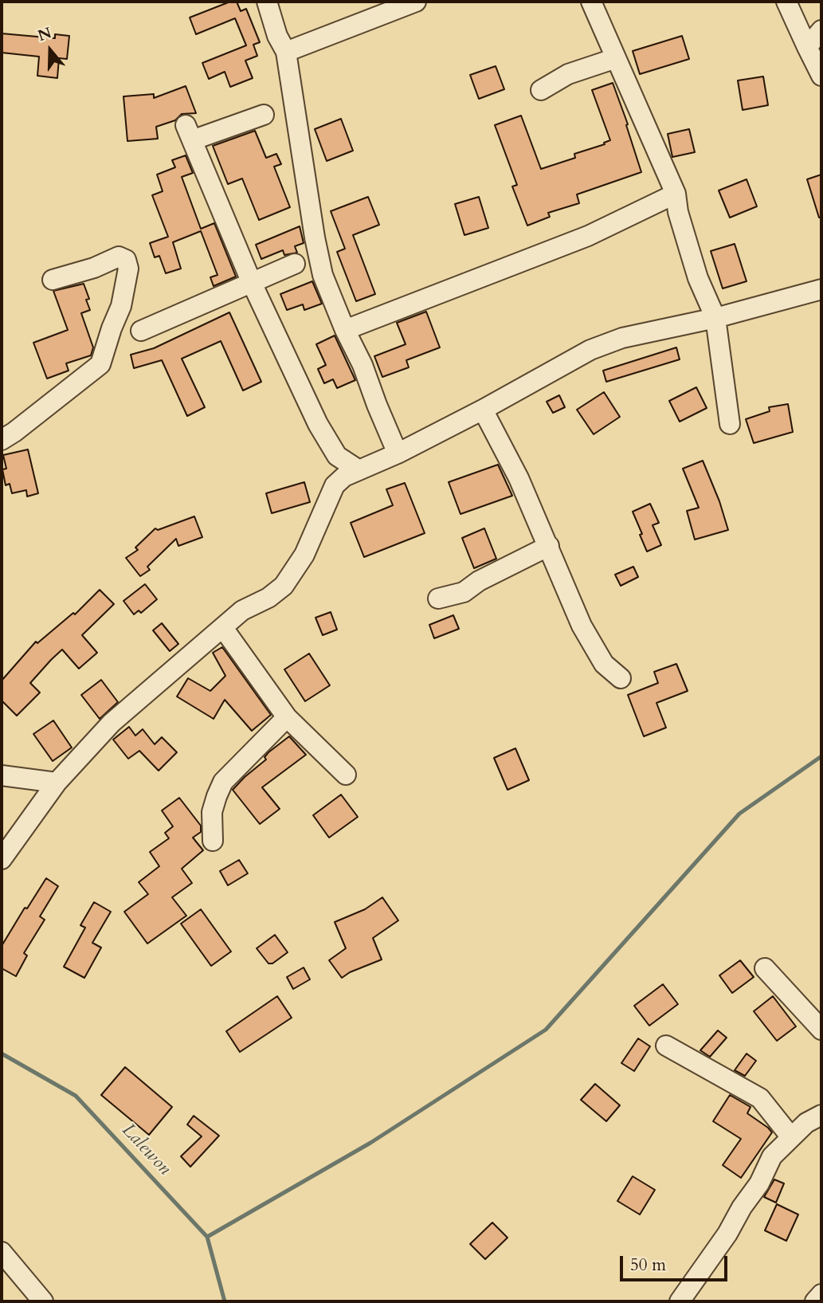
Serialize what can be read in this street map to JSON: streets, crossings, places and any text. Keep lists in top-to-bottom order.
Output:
{
  "water": ["Lalewon"],
  "scale_bar": "50 m",
  "north": "top"
}
